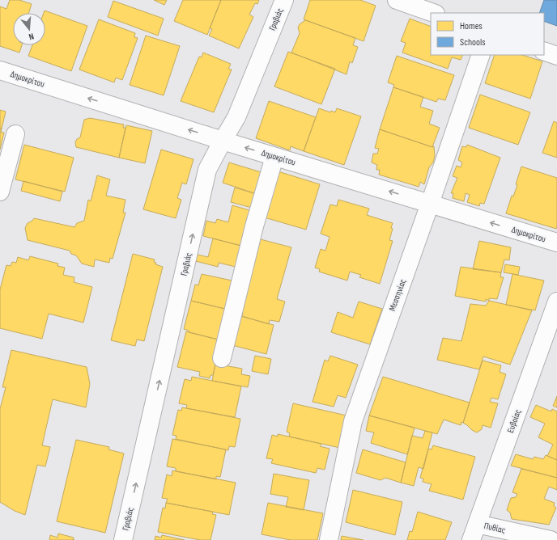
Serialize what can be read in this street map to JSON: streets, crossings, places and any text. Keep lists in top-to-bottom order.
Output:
{
  "streets": {
    "street": [
      "Γραβιάς",
      "Δημοκρίτου",
      "Μεσσηνίας",
      "Ευβοίας",
      "Πυθίας"
    ]
  },
  "crossings": [
    ["Γραβιάς", "Δημοκρίτου"],
    ["Δημοκρίτου", "Μεσσηνίας"],
    ["Ευβοίας", "Πυθίας"]
  ],
  "one_way": ["Δημοκρίτου"],
  "legend": ["Homes", "Schools"],
  "north": "bottom"
}
